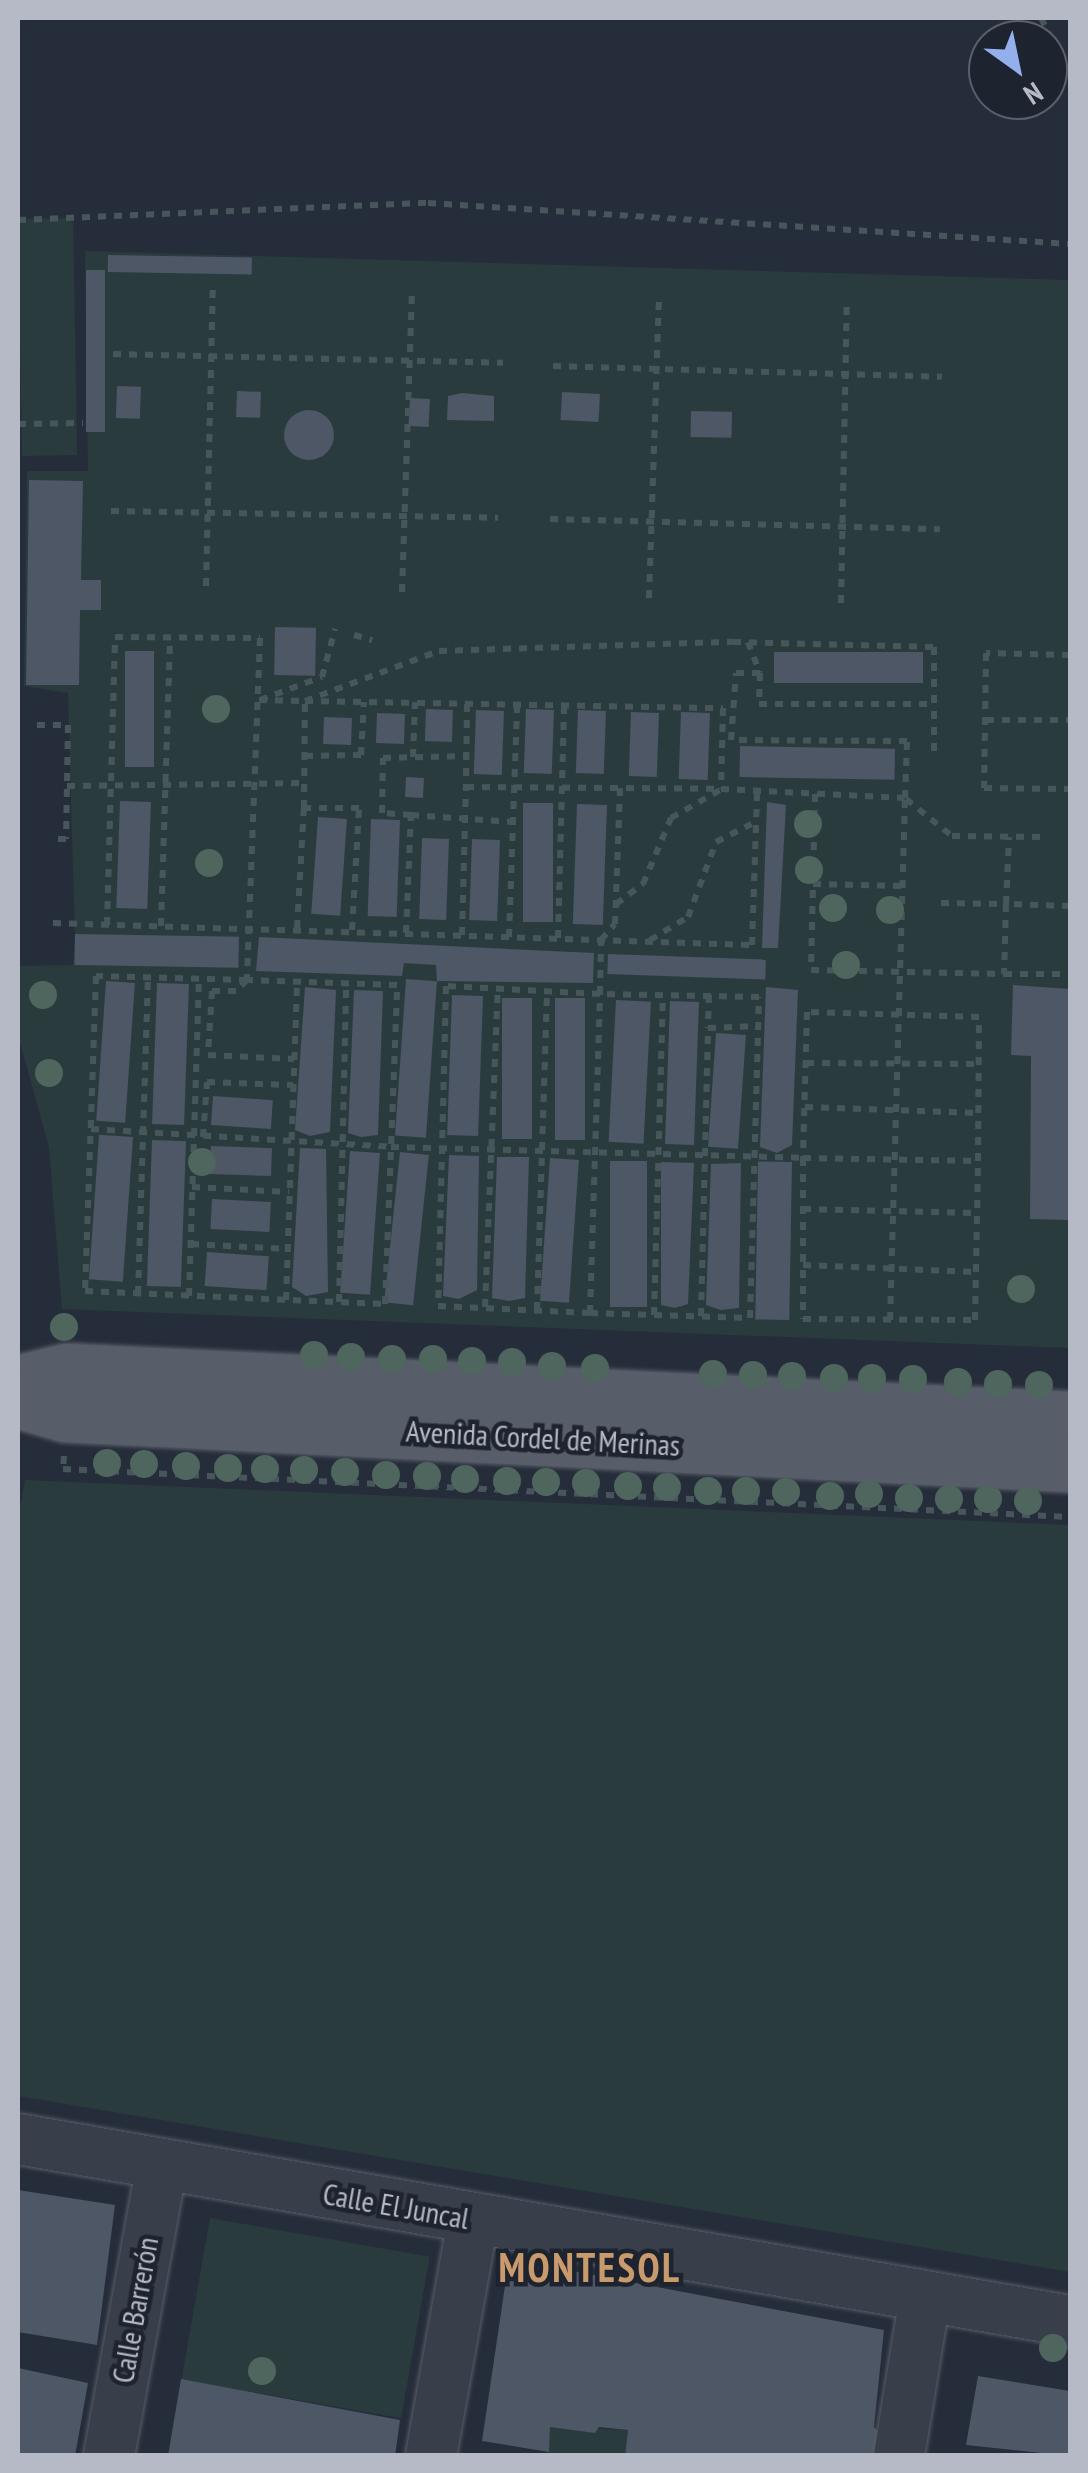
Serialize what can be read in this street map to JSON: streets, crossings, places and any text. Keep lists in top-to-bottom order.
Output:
{
  "streets": {
    "main road": ["Avenida Cordel de Merinas"],
    "street": ["Calle El Juncal", "Calle Barrerón"]
  },
  "crossings": [
    ["Calle El Juncal", "Calle Barrerón"]
  ],
  "districts": ["MONTESOL"],
  "north": "bottom right"
}
